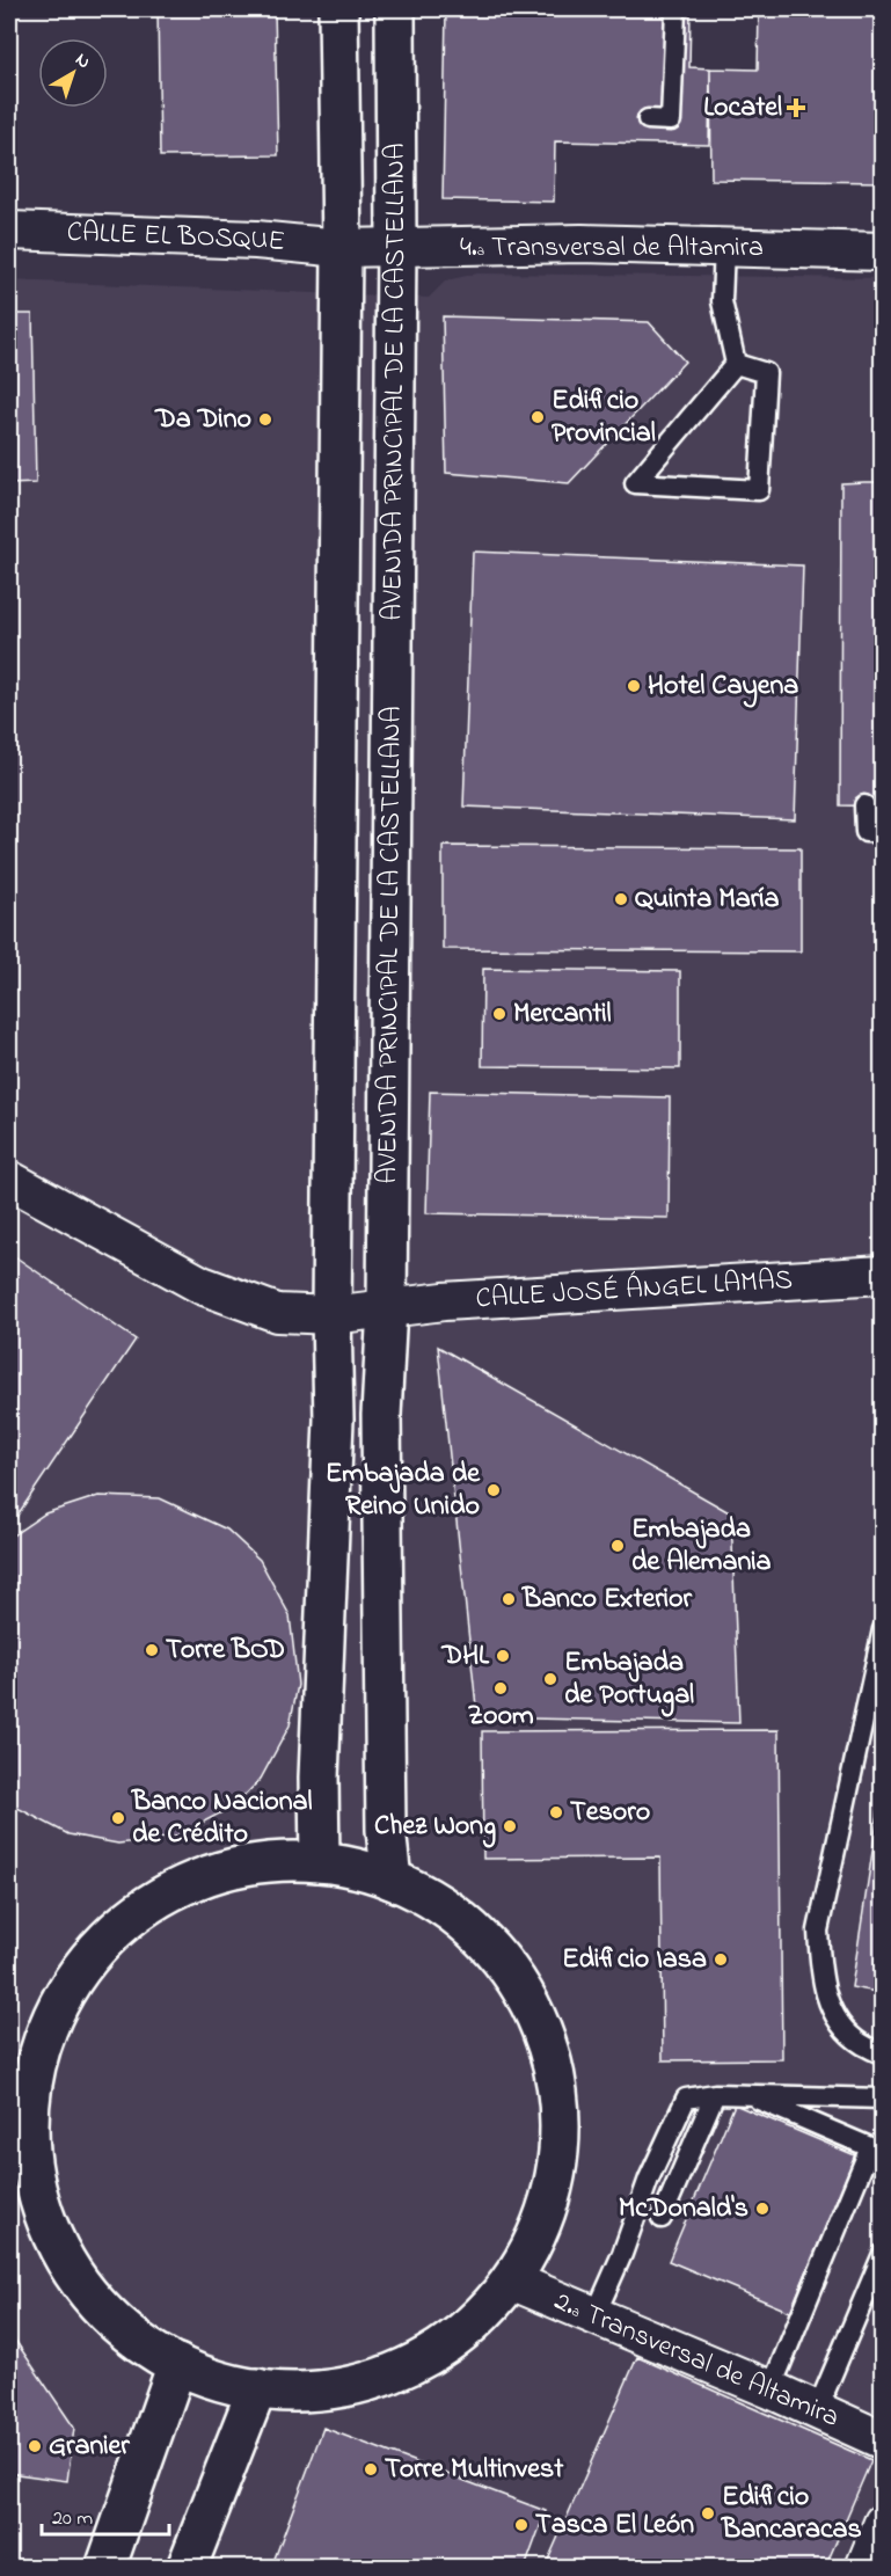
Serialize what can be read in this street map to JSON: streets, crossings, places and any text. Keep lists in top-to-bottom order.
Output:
{
  "streets": {
    "street": [
      "CALLE EL BOSQUE",
      "4.ª Transversal de Altamira",
      "AVENIDA PRINCIPAL DE LA CASTELLANA",
      "CALLE JOSÉ ÁNGEL LAMAS",
      "2.ª Transversal de Altamira"
    ]
  },
  "crossings": [
    ["CALLE EL BOSQUE", "4.ª Transversal de Altamira"],
    ["CALLE EL BOSQUE", "AVENIDA PRINCIPAL DE LA CASTELLANA"],
    ["4.ª Transversal de Altamira", "AVENIDA PRINCIPAL DE LA CASTELLANA"],
    ["AVENIDA PRINCIPAL DE LA CASTELLANA", "CALLE JOSÉ ÁNGEL LAMAS"]
  ],
  "places": {
    "health": ["Locatel"],
    "other": [
      "Edificio Provincial",
      "Da Dino",
      "Hotel Cayena",
      "Quinta María",
      "Mercantil",
      "Embajada de Reino Unido",
      "Embajada de Alemania",
      "Banco Exterior",
      "Torre BOD",
      "DHL",
      "Embajada de Portugal",
      "Zoom",
      "Tesoro",
      "Banco Nacional de Crédito",
      "Chez Wong",
      "Edificio Iasa",
      "McDonald's",
      "Granier",
      "Torre Multinvest",
      "Edificio Bancaracas",
      "Tasca El León"
    ]
  },
  "scale_bar": "20 m",
  "north": "top right"
}
